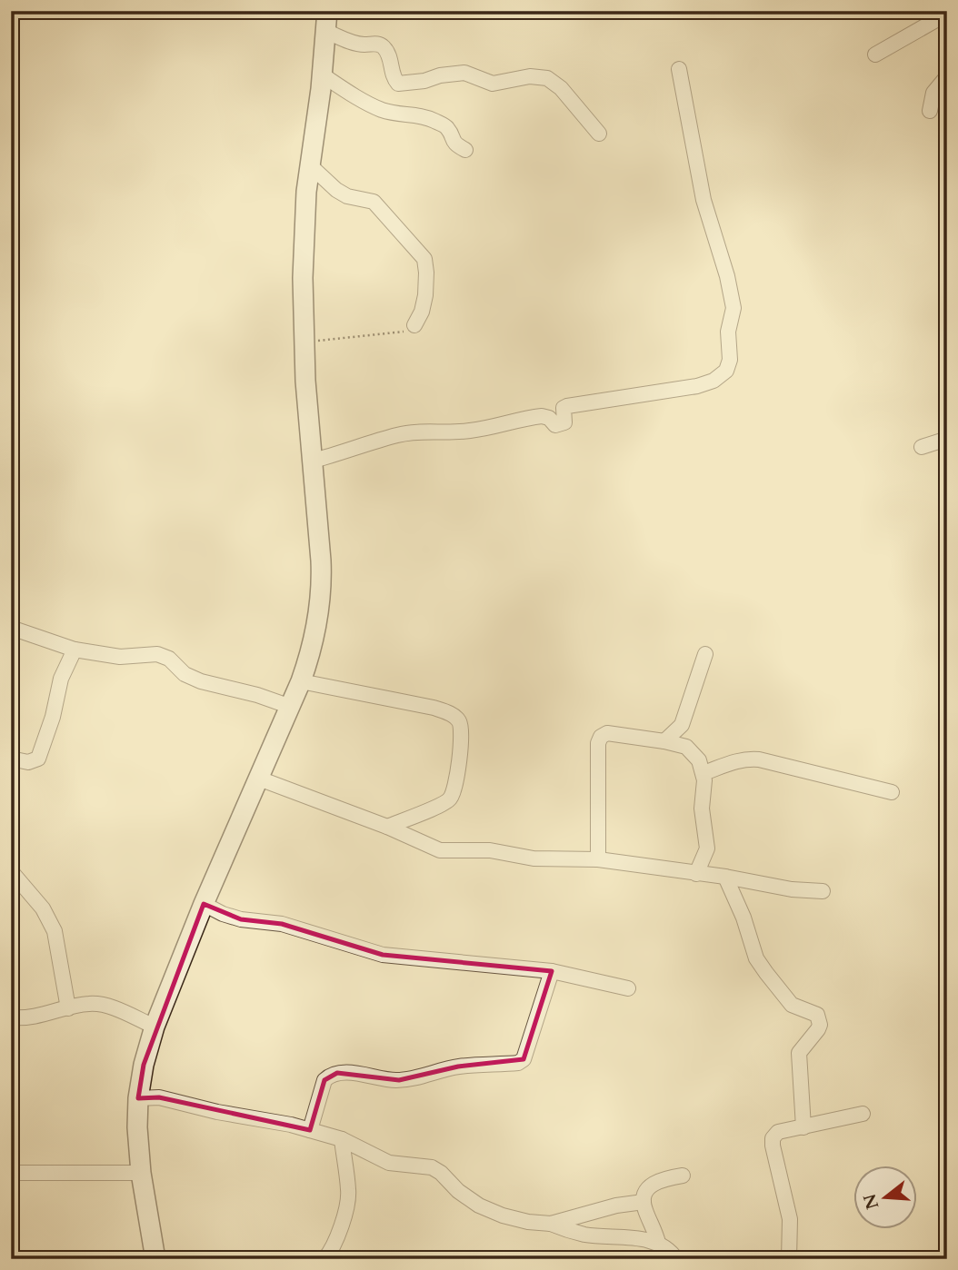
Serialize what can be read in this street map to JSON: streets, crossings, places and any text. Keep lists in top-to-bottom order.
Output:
{
  "north": "left"
}
